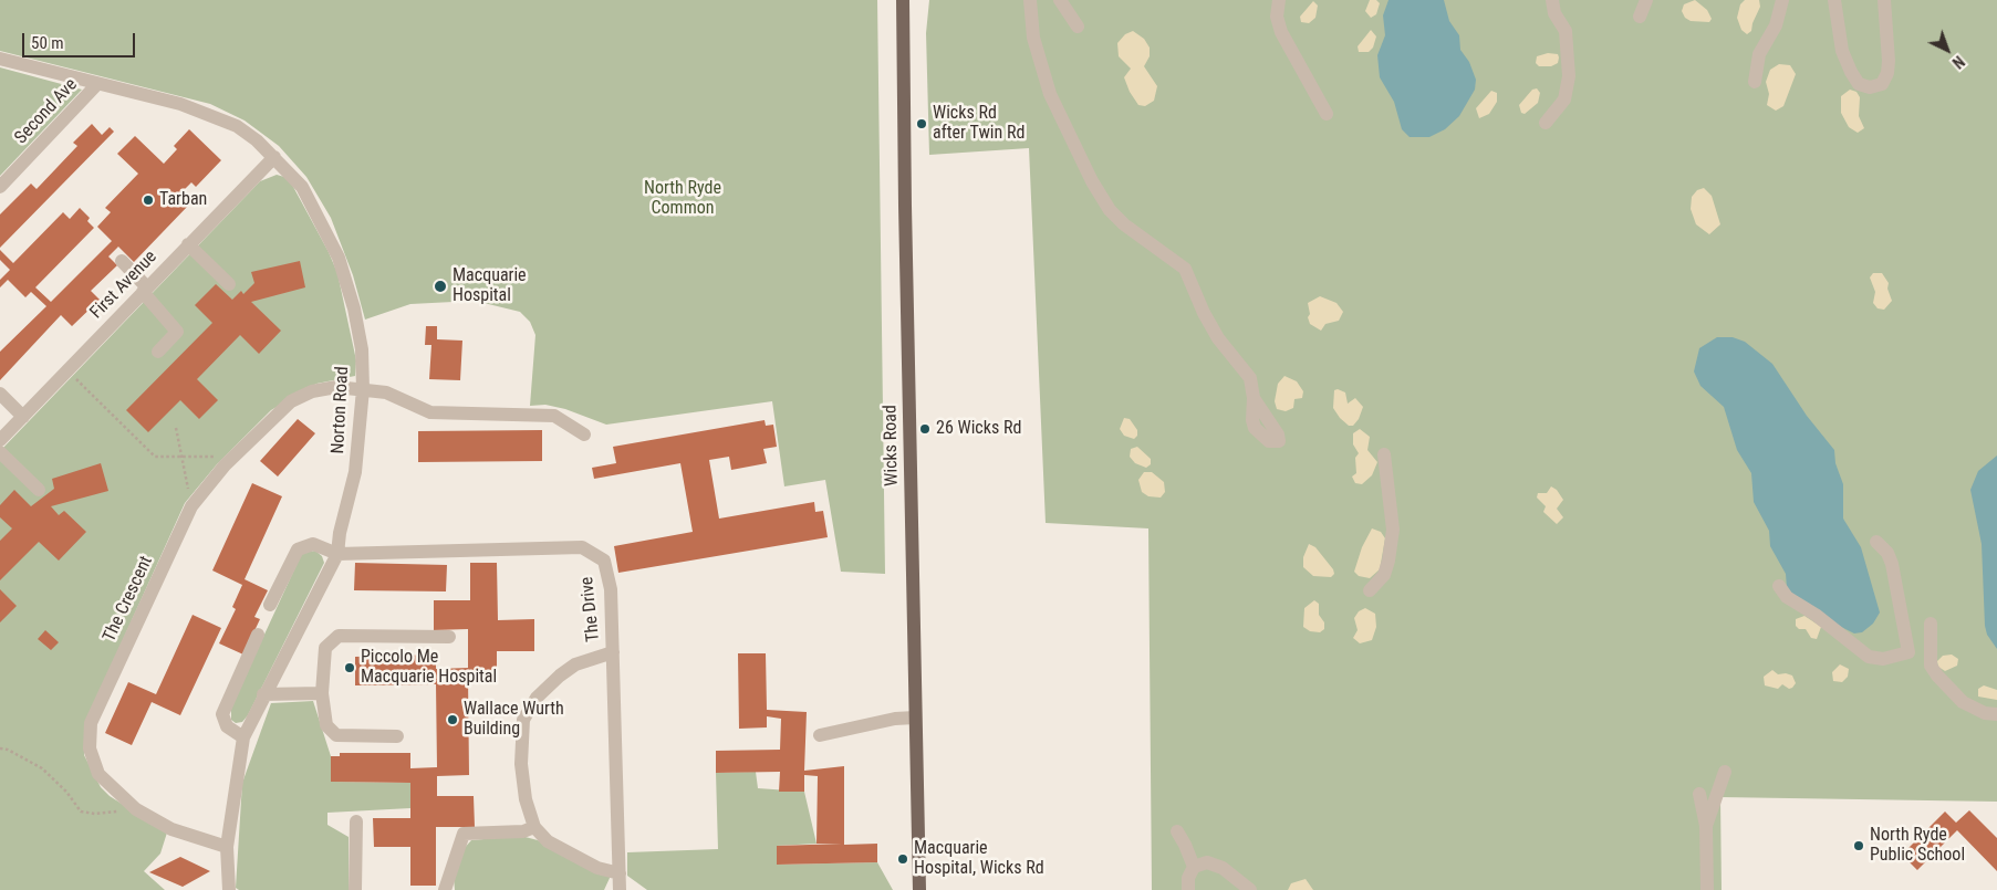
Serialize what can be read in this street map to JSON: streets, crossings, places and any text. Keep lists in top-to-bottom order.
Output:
{
  "streets": {
    "main road": ["Wicks Road"],
    "lane": [
      "Second Ave",
      "First Avenue",
      "Norton Road",
      "The Crescent",
      "The Drive"
    ]
  },
  "crossings": [
    ["Second Ave", "Norton Road"],
    ["First Avenue", "Norton Road"],
    ["Norton Road", "The Crescent"],
    ["Norton Road", "The Drive"]
  ],
  "parks": ["North Ryde Common"],
  "places": [
    "Wicks Rd after Twin Rd",
    "Tarban",
    "Macquarie Hospital",
    "26 Wicks Rd",
    "Piccolo Me Macquarie Hospital",
    "Wallace Wurth Building",
    "North Ryde Public School",
    "Macquarie Hospital, Wicks Rd"
  ],
  "scale_bar": "50 m",
  "north": "bottom right"
}
